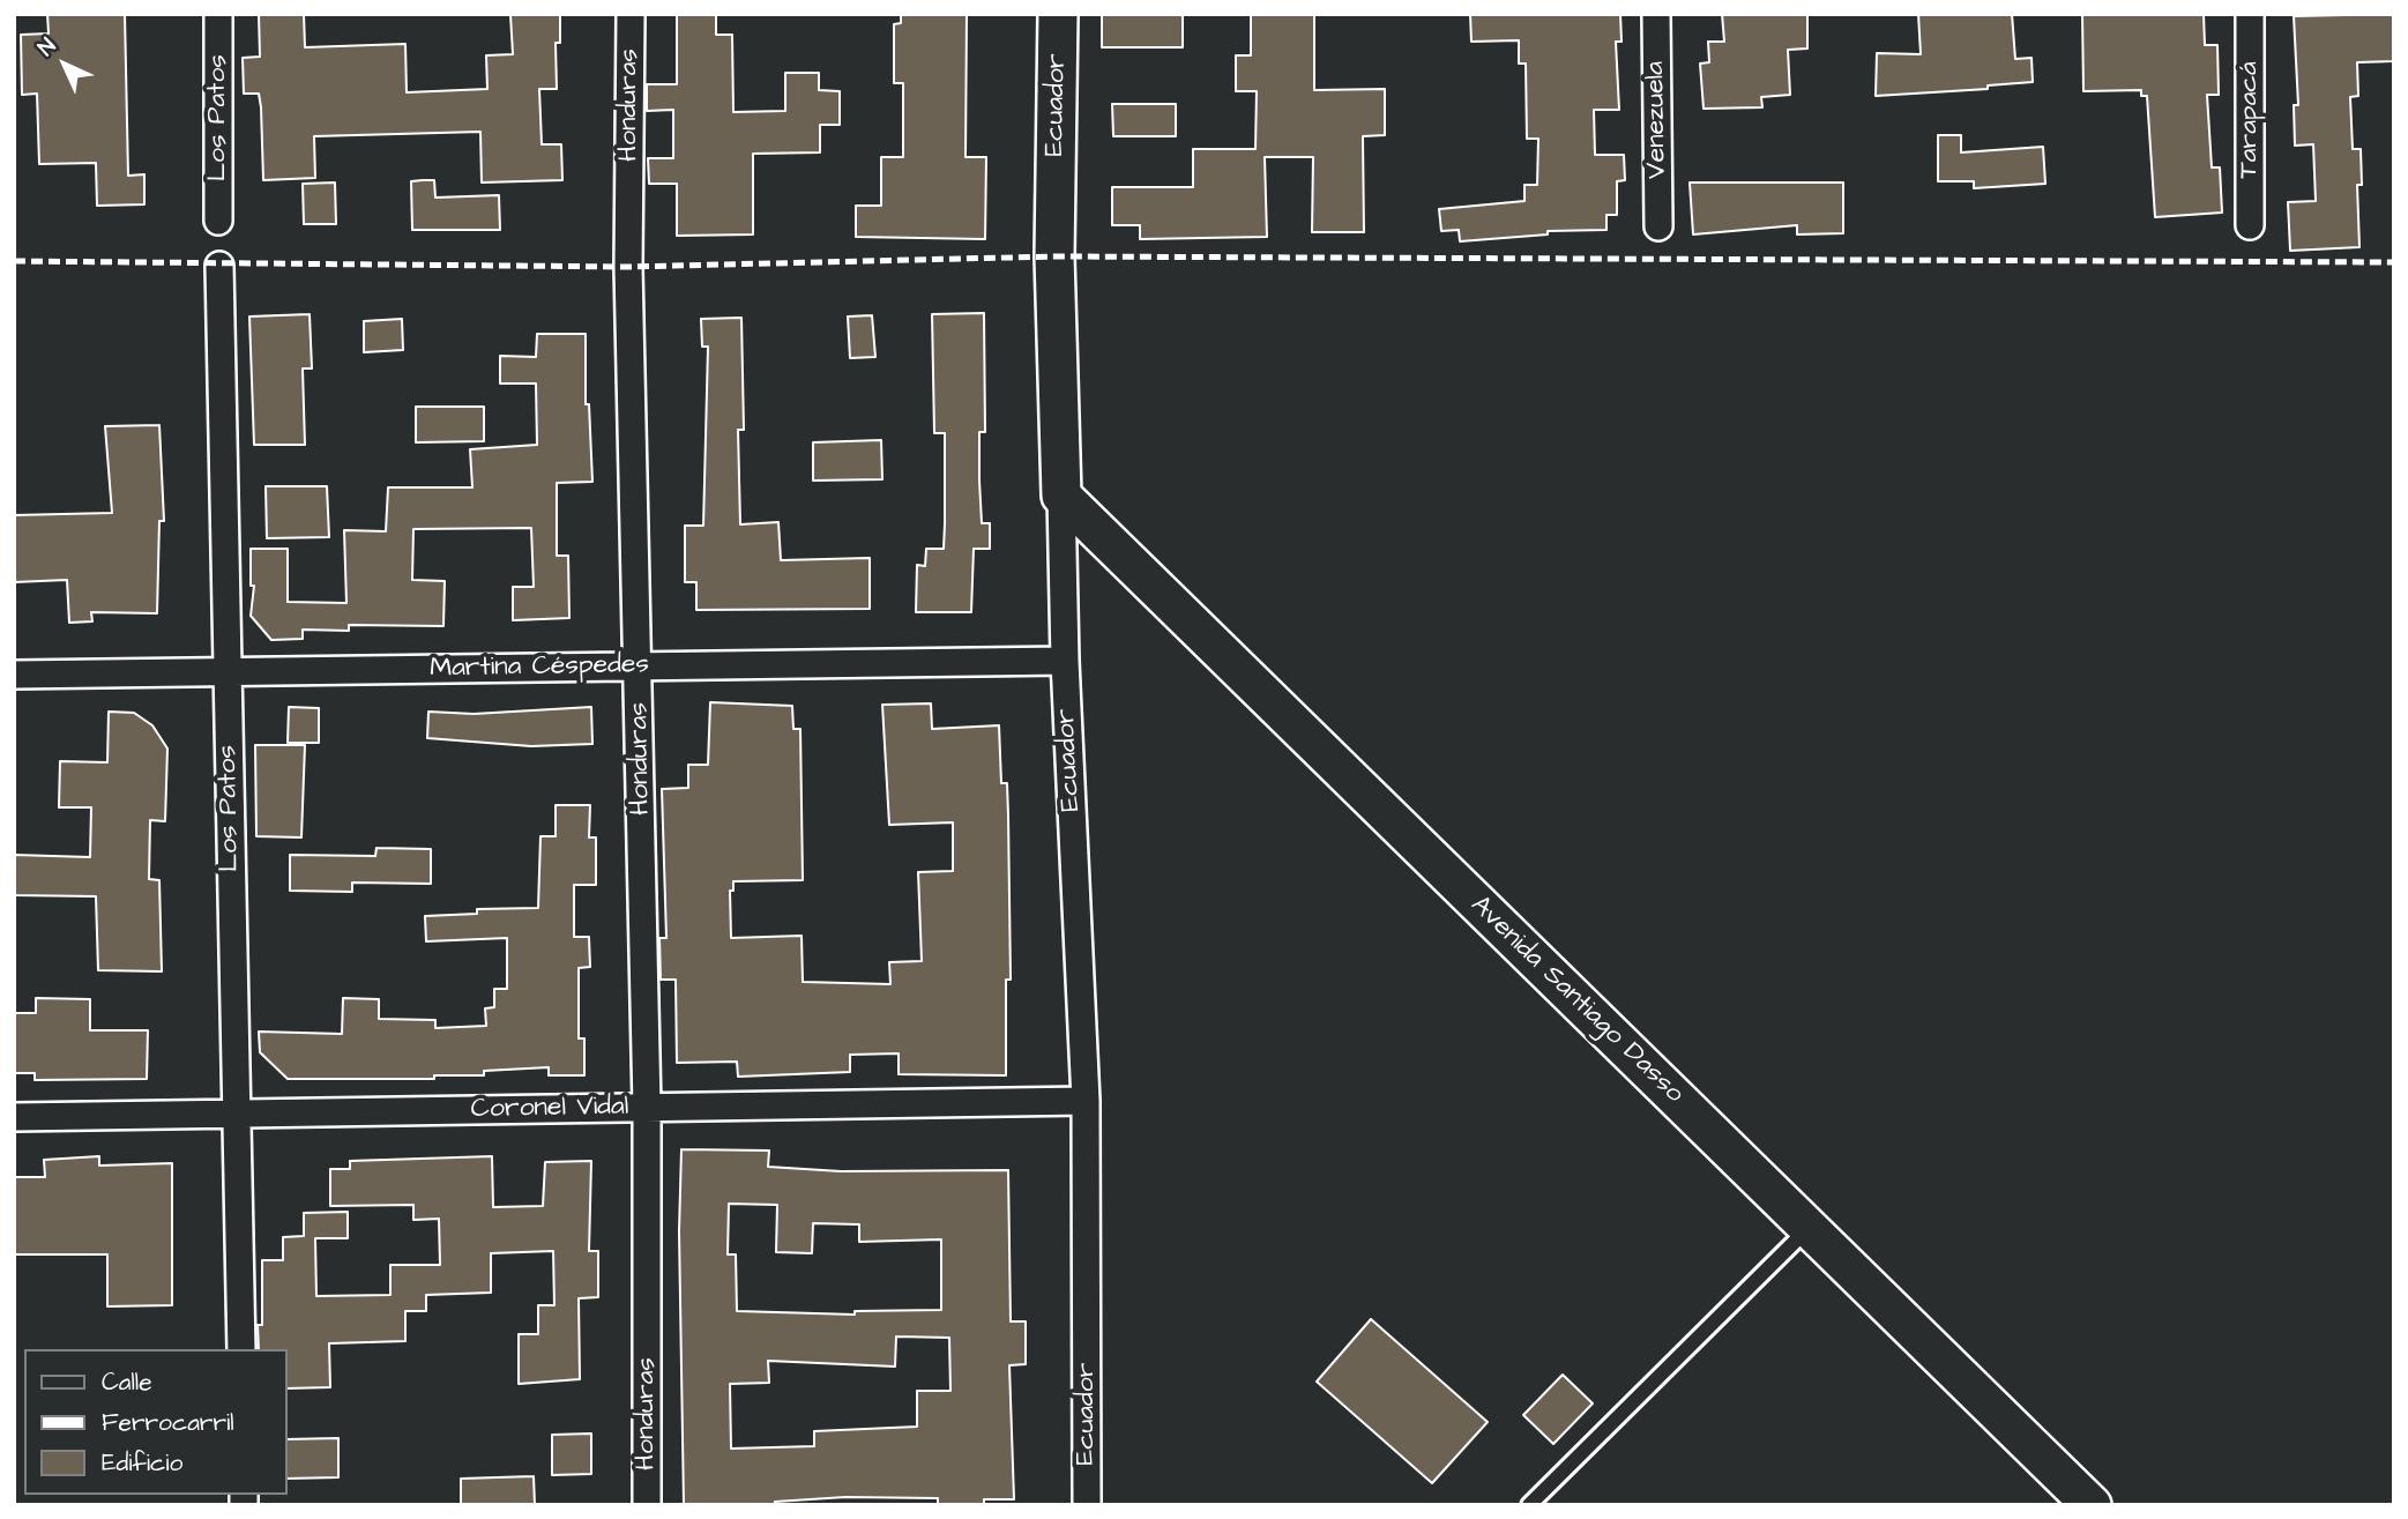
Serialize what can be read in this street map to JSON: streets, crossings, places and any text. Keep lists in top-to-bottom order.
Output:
{
  "streets": {
    "main road": ["Ecuador", "Avenida Santiago Dasso"],
    "street": [
      "Honduras",
      "Los Patos",
      "Venezuela",
      "Tarapacá",
      "Martina Céspedes",
      "Coronel Vidal"
    ]
  },
  "crossings": [
    ["Honduras", "Martina Céspedes"],
    ["Honduras", "Coronel Vidal"],
    ["Ecuador", "Martina Céspedes"],
    ["Ecuador", "Avenida Santiago Dasso"],
    ["Ecuador", "Coronel Vidal"],
    ["Los Patos", "Martina Céspedes"],
    ["Los Patos", "Coronel Vidal"]
  ],
  "legend": ["Calle", "Ferrocarril", "Edificio"],
  "north": "top left"
}
